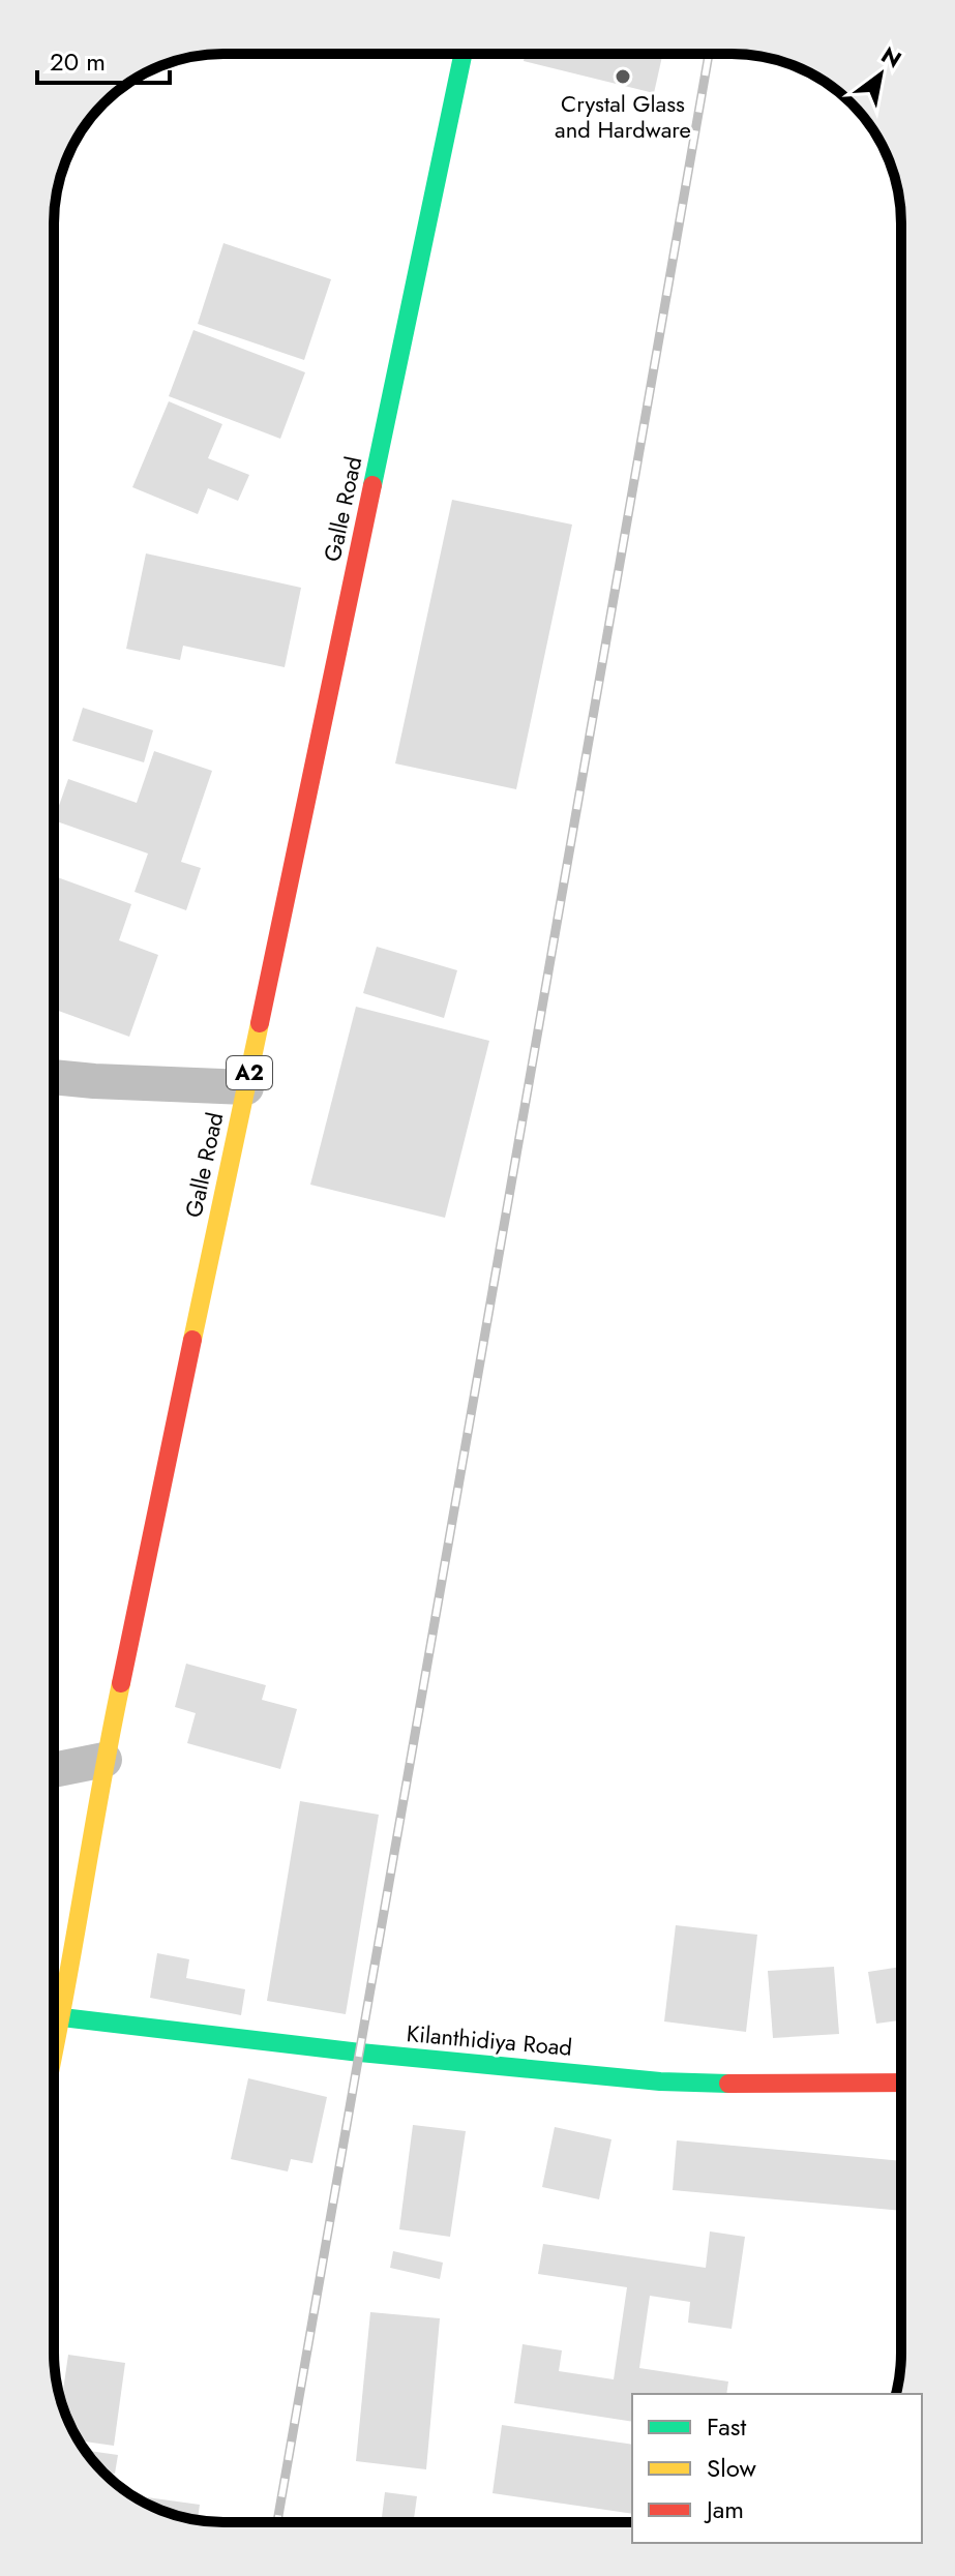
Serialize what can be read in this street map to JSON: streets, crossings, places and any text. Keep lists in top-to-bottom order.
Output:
{
  "streets": {
    "main road": ["Galle Road", "A2", "Kilanthidiya Road"]
  },
  "crossings": [
    ["Galle Road", "Kilanthidiya Road"]
  ],
  "places": ["Crystal Glass and Hardware"],
  "legend": ["Fast", "Slow", "Jam"],
  "scale_bar": "20 m",
  "north": "top right"
}
